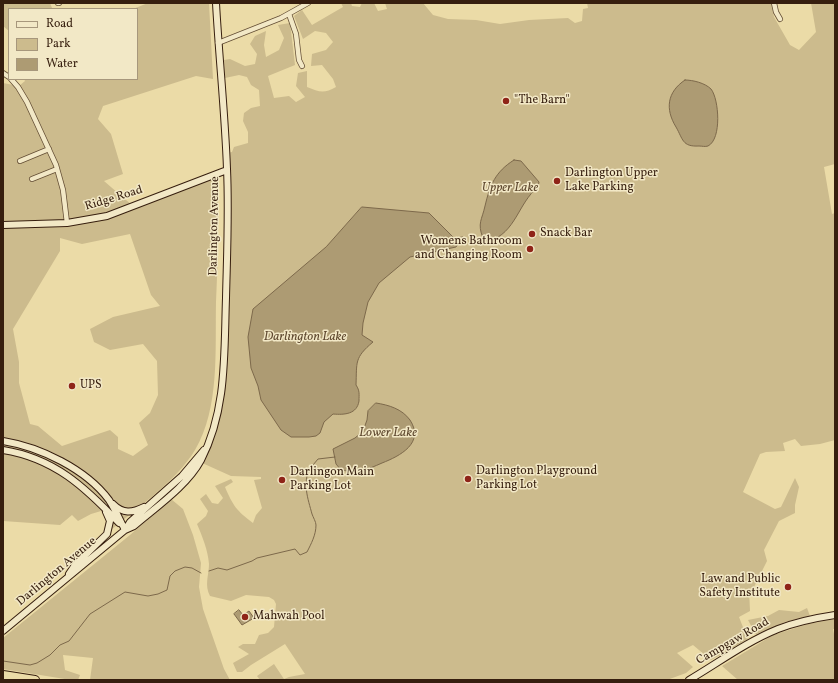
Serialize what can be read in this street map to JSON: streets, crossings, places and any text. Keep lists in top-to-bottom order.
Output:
{
  "streets": {
    "main road": ["Ridge Road", "Darlington Avenue", "Campgaw Road"]
  },
  "crossings": [
    ["Ridge Road", "Darlington Avenue"]
  ],
  "water": ["Upper Lake", "Darlington Lake", "Lower Lake"],
  "places": [
    "\"The Barn\"",
    "Darlington Upper Lake Parking",
    "Snack Bar",
    "Womens Bathroom and Changing Room",
    "UPS",
    "Darlington Playground Parking Lot",
    "Darlingon Main Parking Lot",
    "Law and Public Safety Institute",
    "Mahwah Pool"
  ],
  "legend": ["Road", "Park", "Water"]
}
